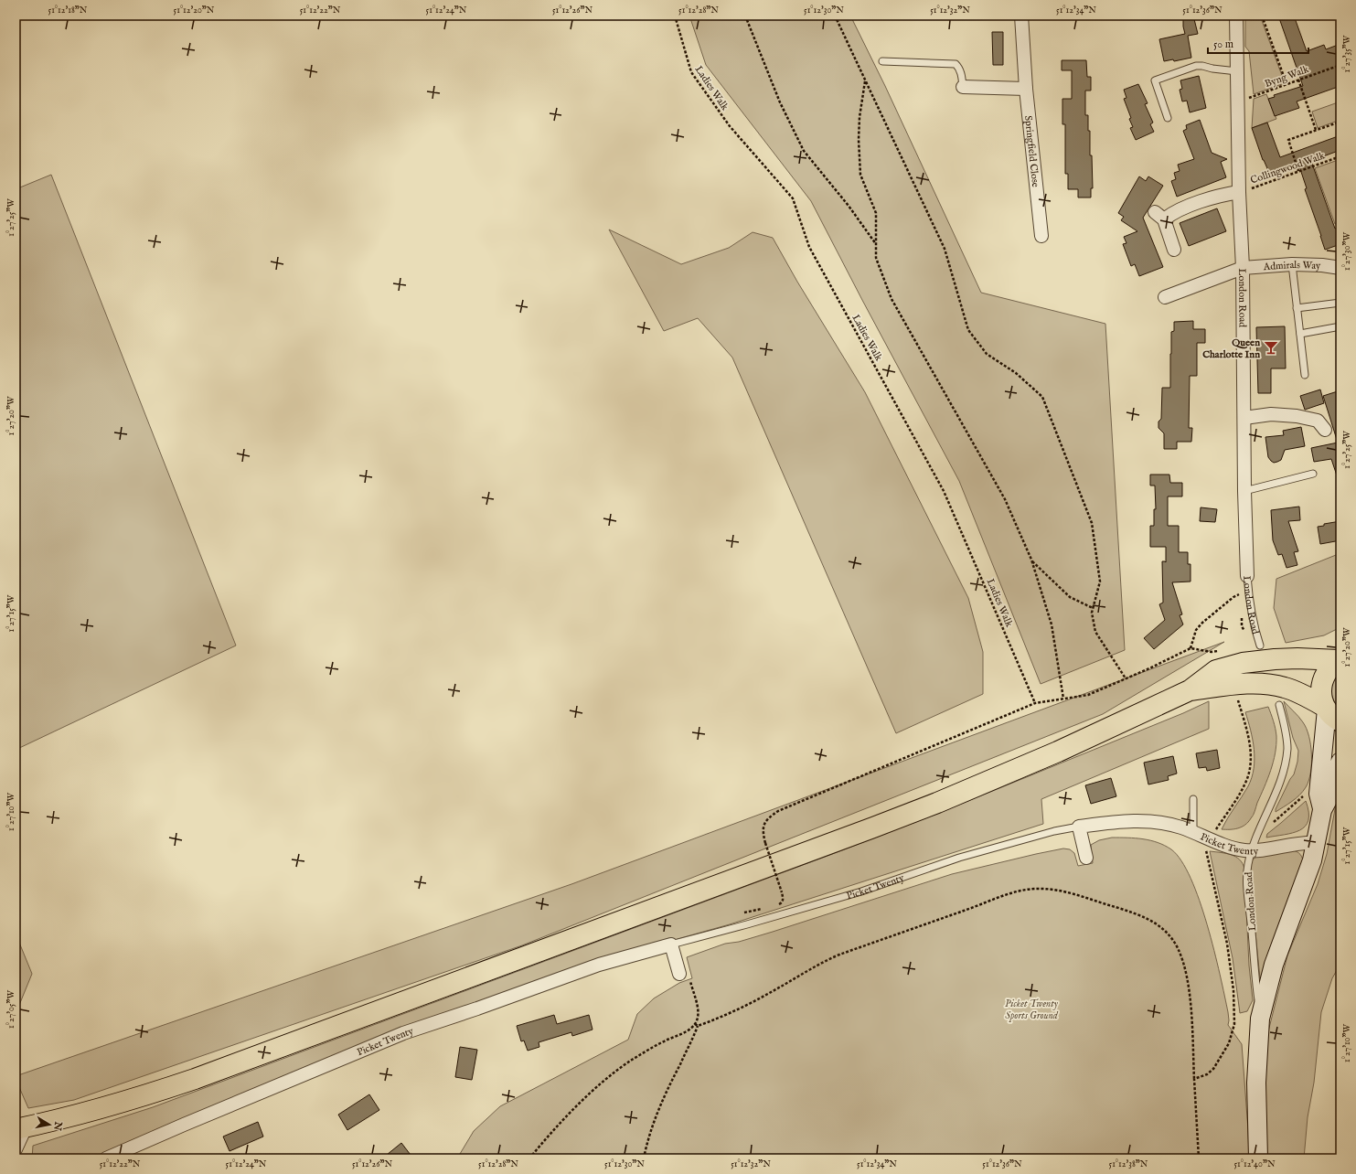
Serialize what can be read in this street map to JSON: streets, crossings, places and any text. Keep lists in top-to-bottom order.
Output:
{
  "streets": {
    "main road": ["London Road"],
    "street": ["Springfield Close", "Admirals Way", "Picket Twenty"],
    "path": ["Byng Walk", "Ladies Walk", "Collingwood Walk"]
  },
  "crossings": [
    ["Byng Walk", "London Road"],
    ["Collingwood Walk", "London Road"],
    ["Admirals Way", "London Road"],
    ["London Road", "Picket Twenty"]
  ],
  "parks": ["Picket Twenty Sports Ground"],
  "places": {
    "bar": ["Queen Charlotte Inn"]
  },
  "scale_bar": "50 m",
  "north": "right",
  "coordinates": [
    "51°12'18\"N",
    "51°12'20\"N",
    "51°12'22\"N",
    "51°12'24\"N",
    "51°12'26\"N",
    "51°12'28\"N",
    "51°12'30\"N",
    "51°12'32\"N",
    "51°12'34\"N",
    "51°12'36\"N",
    "1°27'35\"W",
    "1°27'25\"W",
    "1°27'30\"W",
    "1°27'20\"W",
    "1°27'15\"W",
    "1°27'10\"W",
    "1°27'05\"W",
    "51°12'38\"N",
    "51°12'40\"N"
  ]
}
